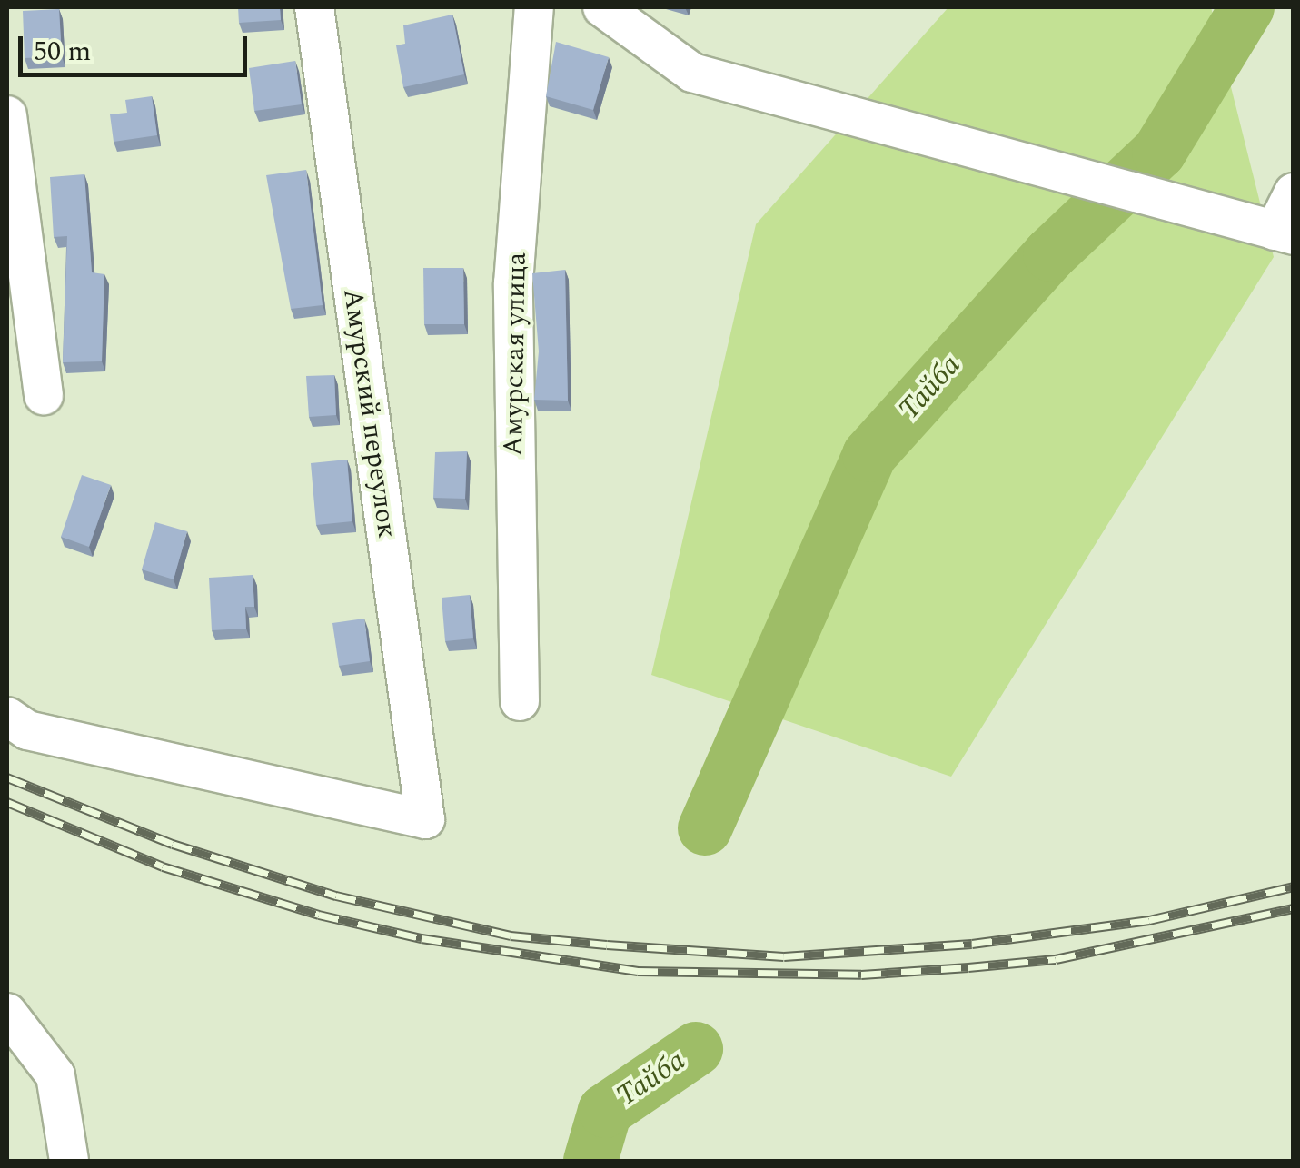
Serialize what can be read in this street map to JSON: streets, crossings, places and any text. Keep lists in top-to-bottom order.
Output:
{
  "streets": {
    "street": ["Амурская улица", "Амурский переулок"]
  },
  "water": ["Тайба"],
  "scale_bar": "50 m"
}
